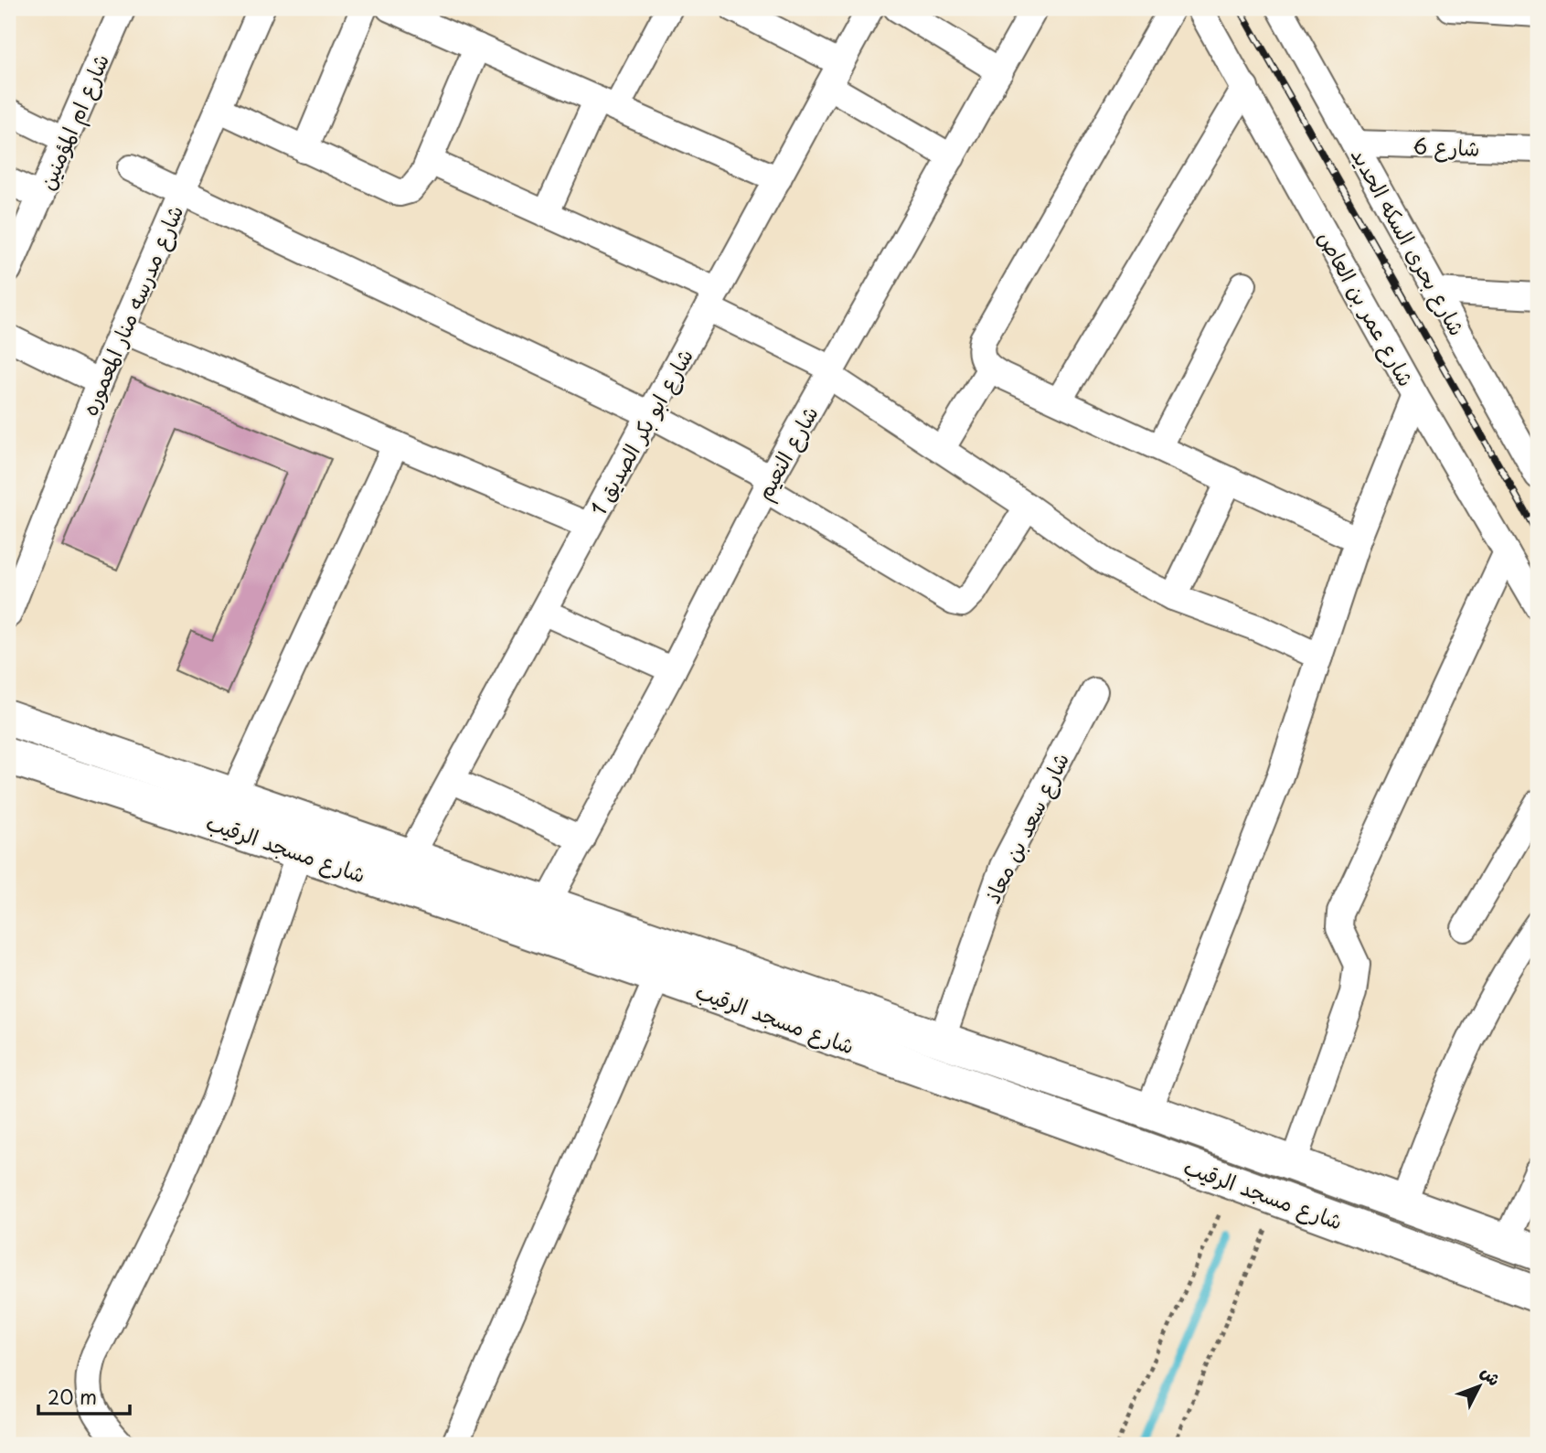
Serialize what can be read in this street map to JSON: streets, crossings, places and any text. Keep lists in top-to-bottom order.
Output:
{
  "streets": {
    "main road": ["شارع مسجد الرقيب"],
    "street": [
      "شارع ام المؤمنين",
      "شارع 6",
      "شارع بحرى السكه الحديد",
      "شارع عمر بن العاص",
      "شارع مدرسه منار المعموره",
      "شارع ابو بكر الصديق 1",
      "شارع النعيم",
      "شارع سعد بن معاذ"
    ]
  },
  "crossings": [
    ["شارع 6", "شارع بحرى السكه الحديد"],
    ["شارع ابو بكر الصديق 1", "شارع مسجد الرقيب"],
    ["شارع النعيم", "شارع مسجد الرقيب"],
    ["شارع سعد بن معاذ", "شارع مسجد الرقيب"]
  ],
  "scale_bar": "20 m",
  "north": "top right"
}
